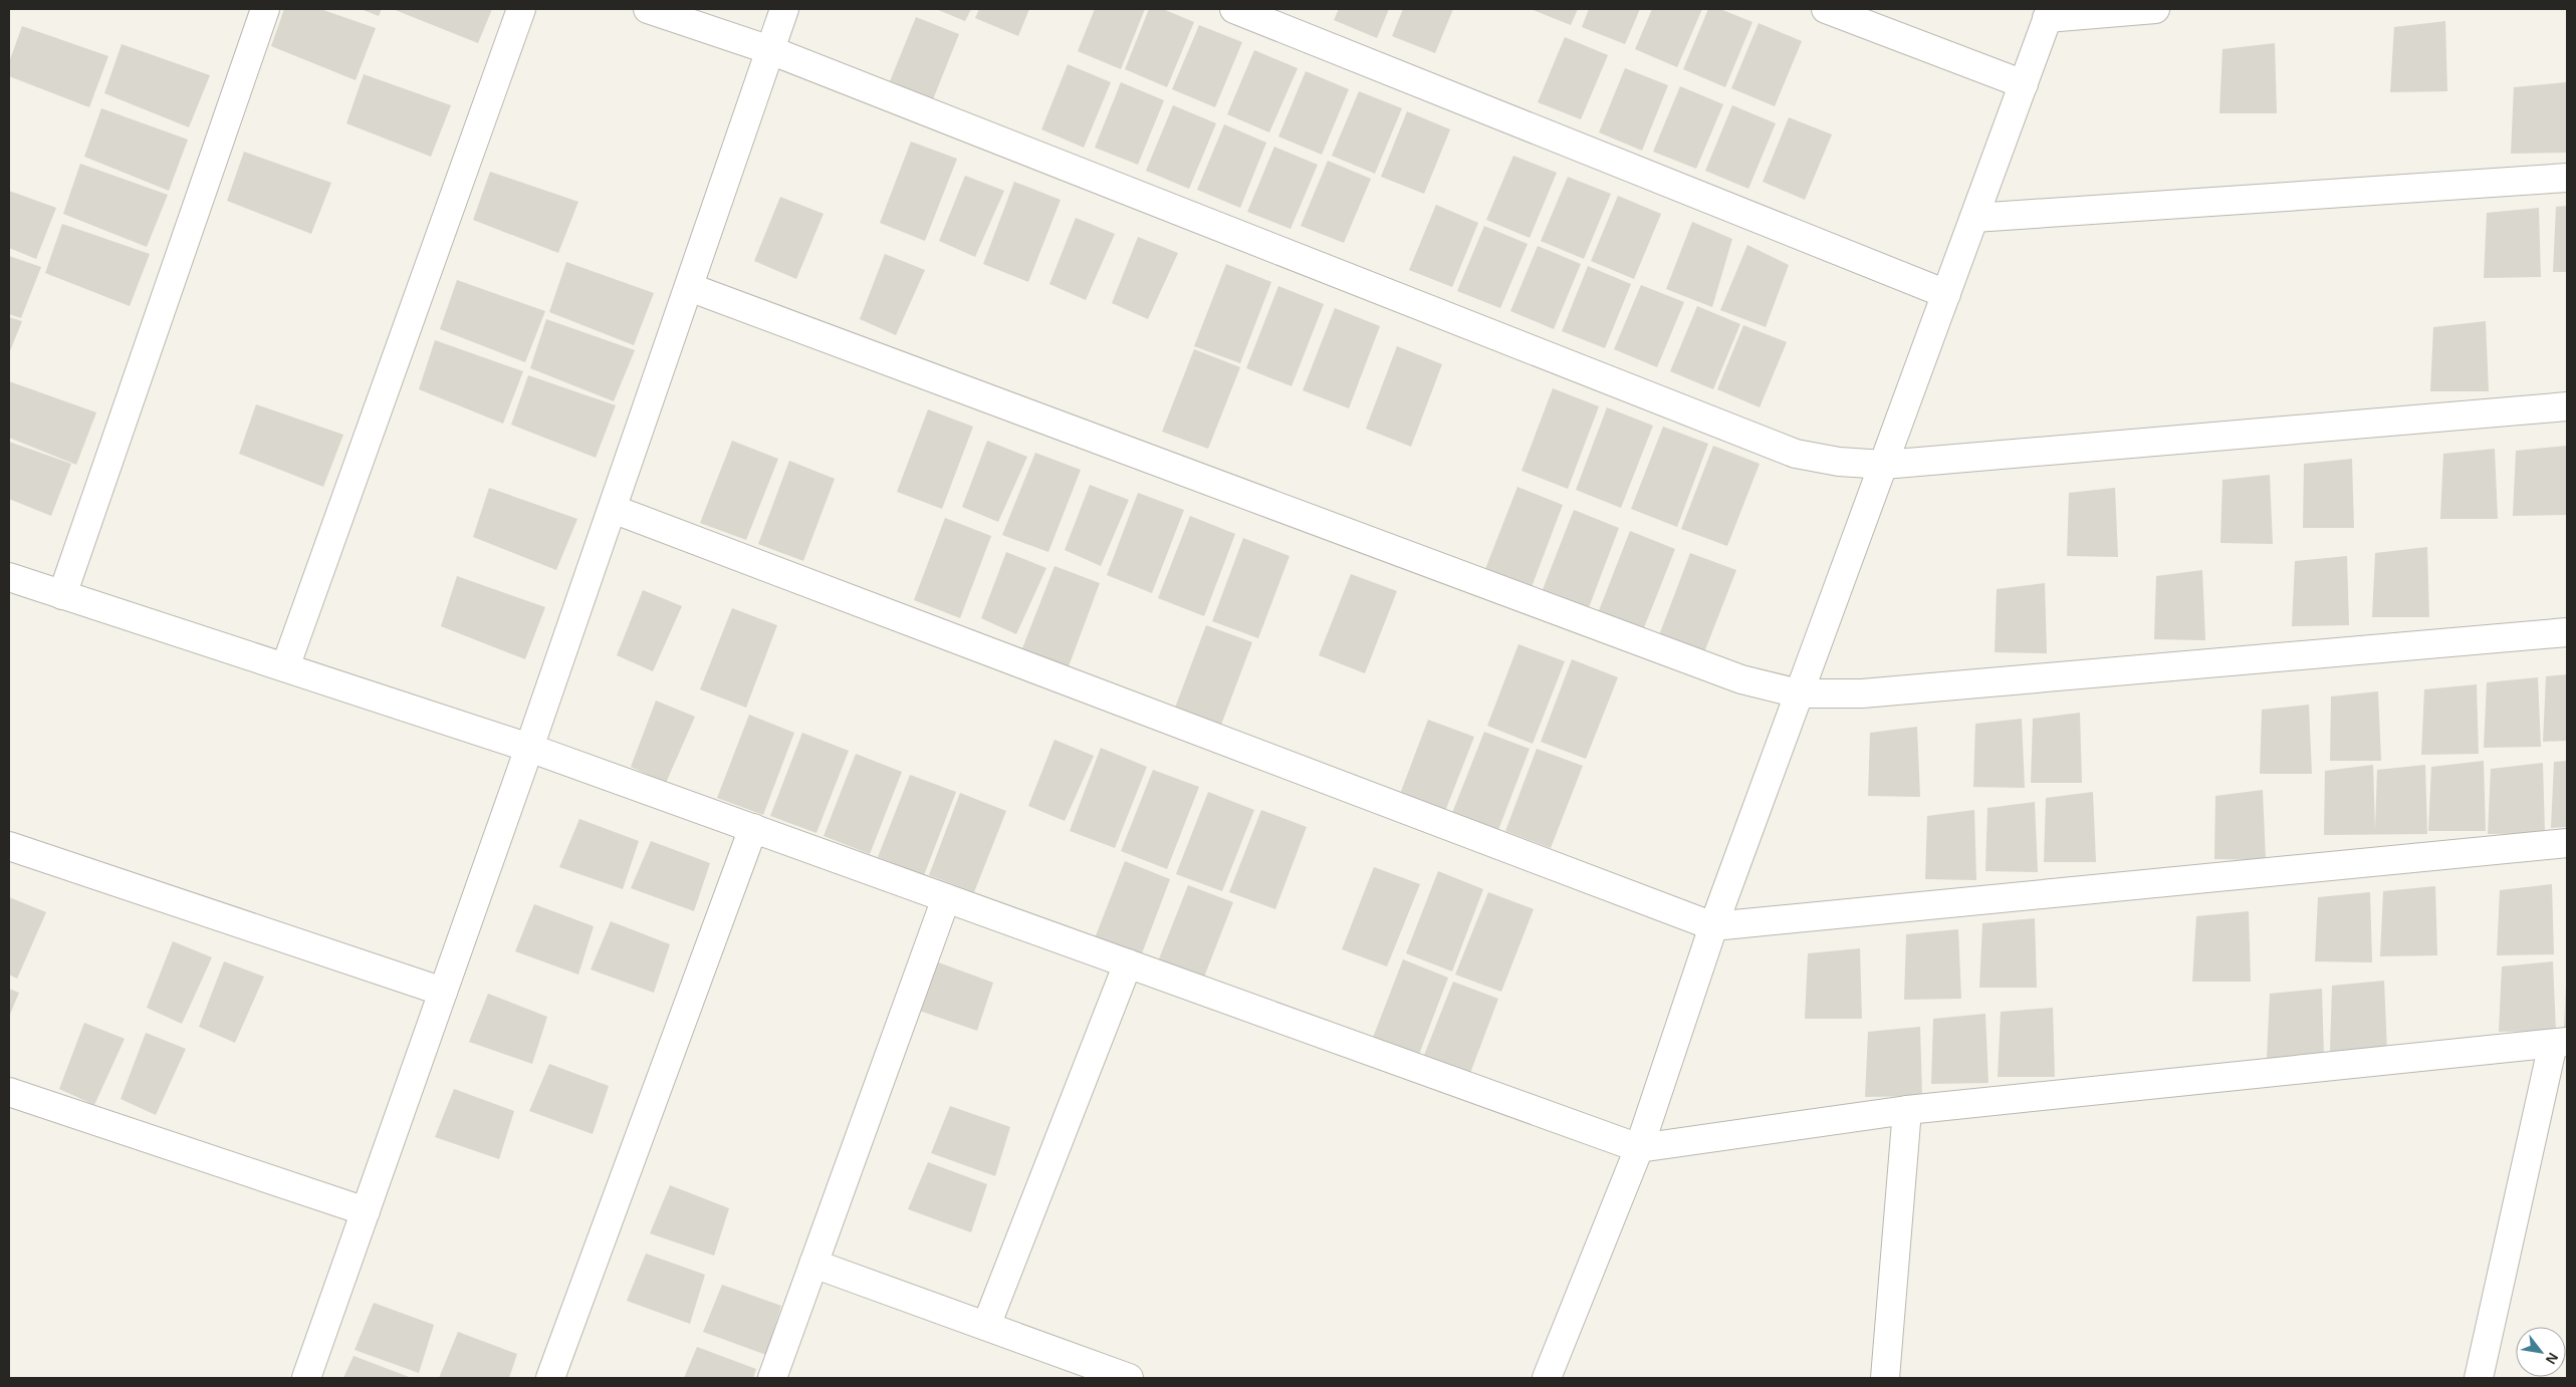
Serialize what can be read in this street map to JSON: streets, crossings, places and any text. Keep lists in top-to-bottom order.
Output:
{
  "north": "bottom right"
}
